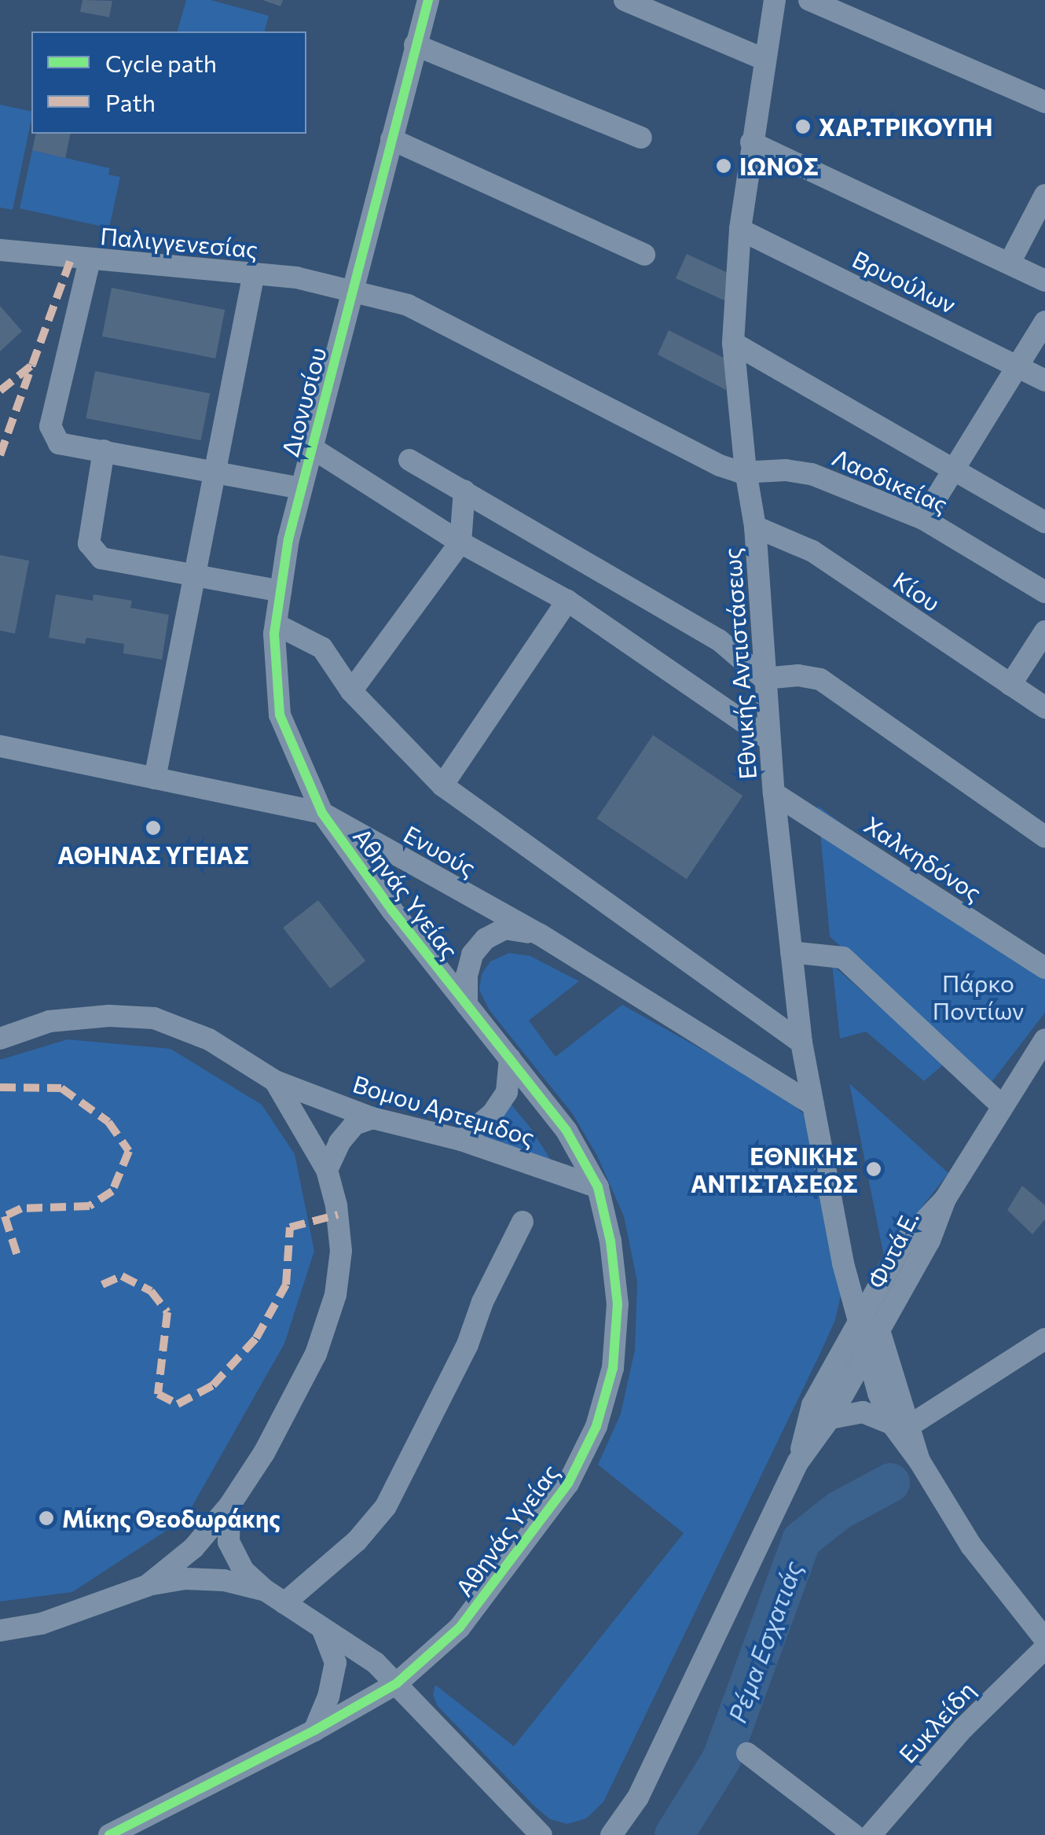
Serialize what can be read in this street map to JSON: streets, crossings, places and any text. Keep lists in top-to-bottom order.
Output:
{
  "streets": {
    "street": [
      "Παλιγγενεσίας",
      "Βρυούλων",
      "Διονυσίου",
      "Λαοδικείας",
      "Κίου",
      "Εθνικής Αντιστάσεως",
      "Ενυούς",
      "Χαλκηδόνος",
      "Αθηνάς Υγείας",
      "Βομου Αρτεμιδος",
      "Φυτά Ε.",
      "Ευκλείδη"
    ]
  },
  "crossings": [
    ["Παλιγγενεσίας", "Διονυσίου"],
    ["Παλιγγενεσίας", "Λαοδικείας"],
    ["Παλιγγενεσίας", "Εθνικής Αντιστάσεως"],
    ["Βρυούλων", "Εθνικής Αντιστάσεως"],
    ["Διονυσίου", "Ενυούς"],
    ["Διονυσίου", "Αθηνάς Υγείας"],
    ["Λαοδικείας", "Εθνικής Αντιστάσεως"],
    ["Κίου", "Εθνικής Αντιστάσεως"],
    ["Εθνικής Αντιστάσεως", "Ενυούς"],
    ["Εθνικής Αντιστάσεως", "Χαλκηδόνος"],
    ["Εθνικής Αντιστάσεως", "Φυτά Ε."],
    ["Ενυούς", "Αθηνάς Υγείας"],
    ["Αθηνάς Υγείας", "Βομου Αρτεμιδος"]
  ],
  "water": ["Ρέμα Εσχατιάς"],
  "parks": ["Πάρκο Ποντίων"],
  "places": [
    "ΧΑΡ.ΤΡΙΚΟΥΠΗ",
    "ΙΩΝΟΣ",
    "ΑΘΗΝΑΣ ΥΓΕΙΑΣ",
    "ΕΘΝΙΚΗΣ ΑΝΤΙΣΤΑΣΕΩΣ",
    "Μίκης Θεοδωράκης"
  ],
  "legend": ["Cycle path", "Path"]
}
